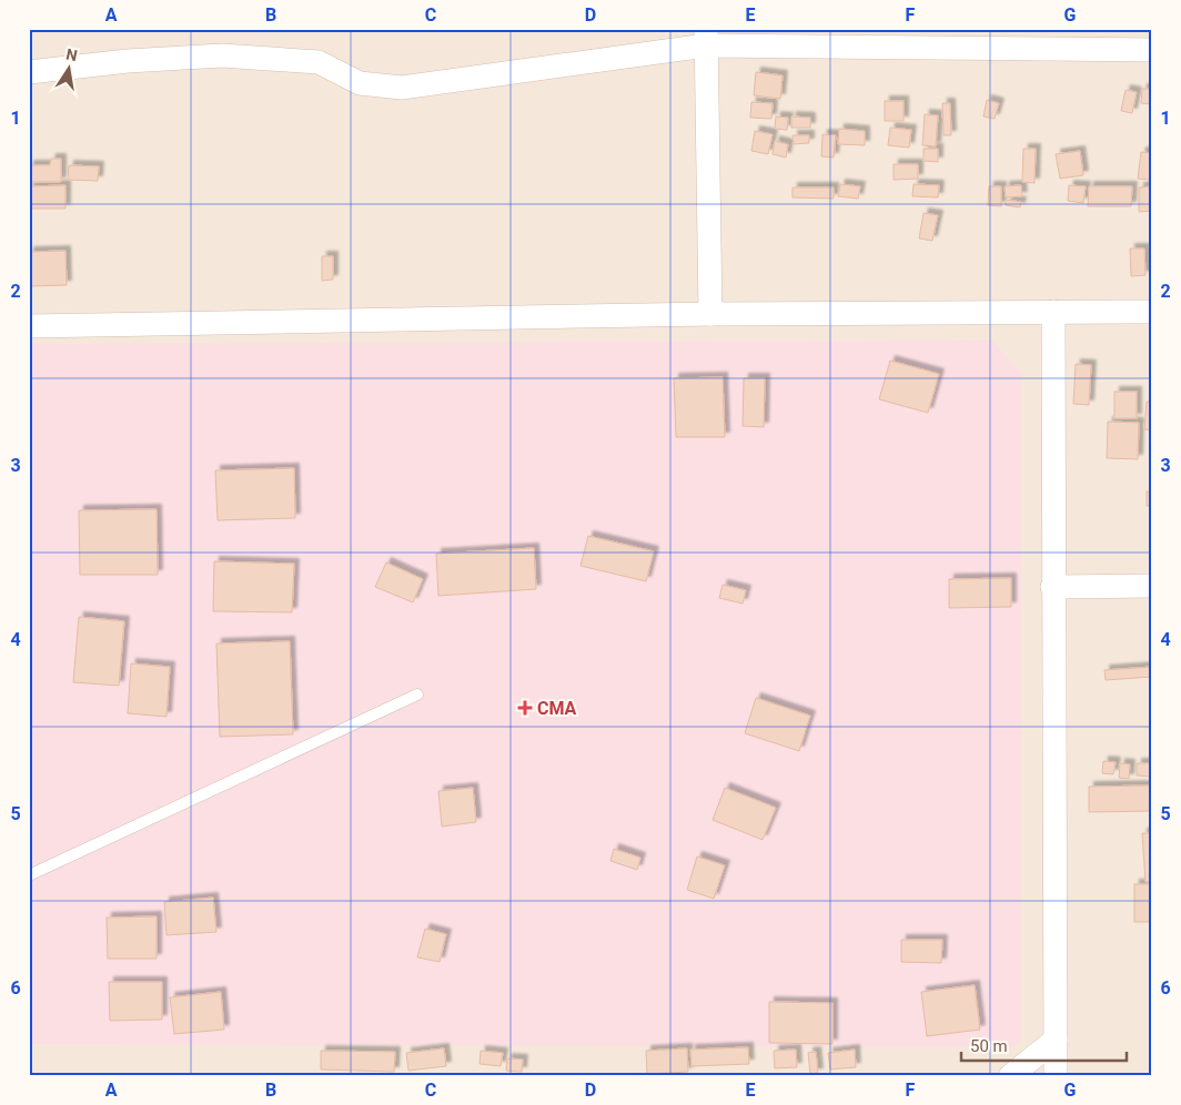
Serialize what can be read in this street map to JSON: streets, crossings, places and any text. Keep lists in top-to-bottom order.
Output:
{
  "places": {
    "health": ["CMA"]
  },
  "scale_bar": "50 m",
  "north": "top",
  "grid": {
    "columns": [
      "A",
      "B",
      "C",
      "D",
      "E",
      "F",
      "G"
    ],
    "rows": [
      "1",
      "2",
      "3",
      "4",
      "5",
      "6"
    ]
  }
}
